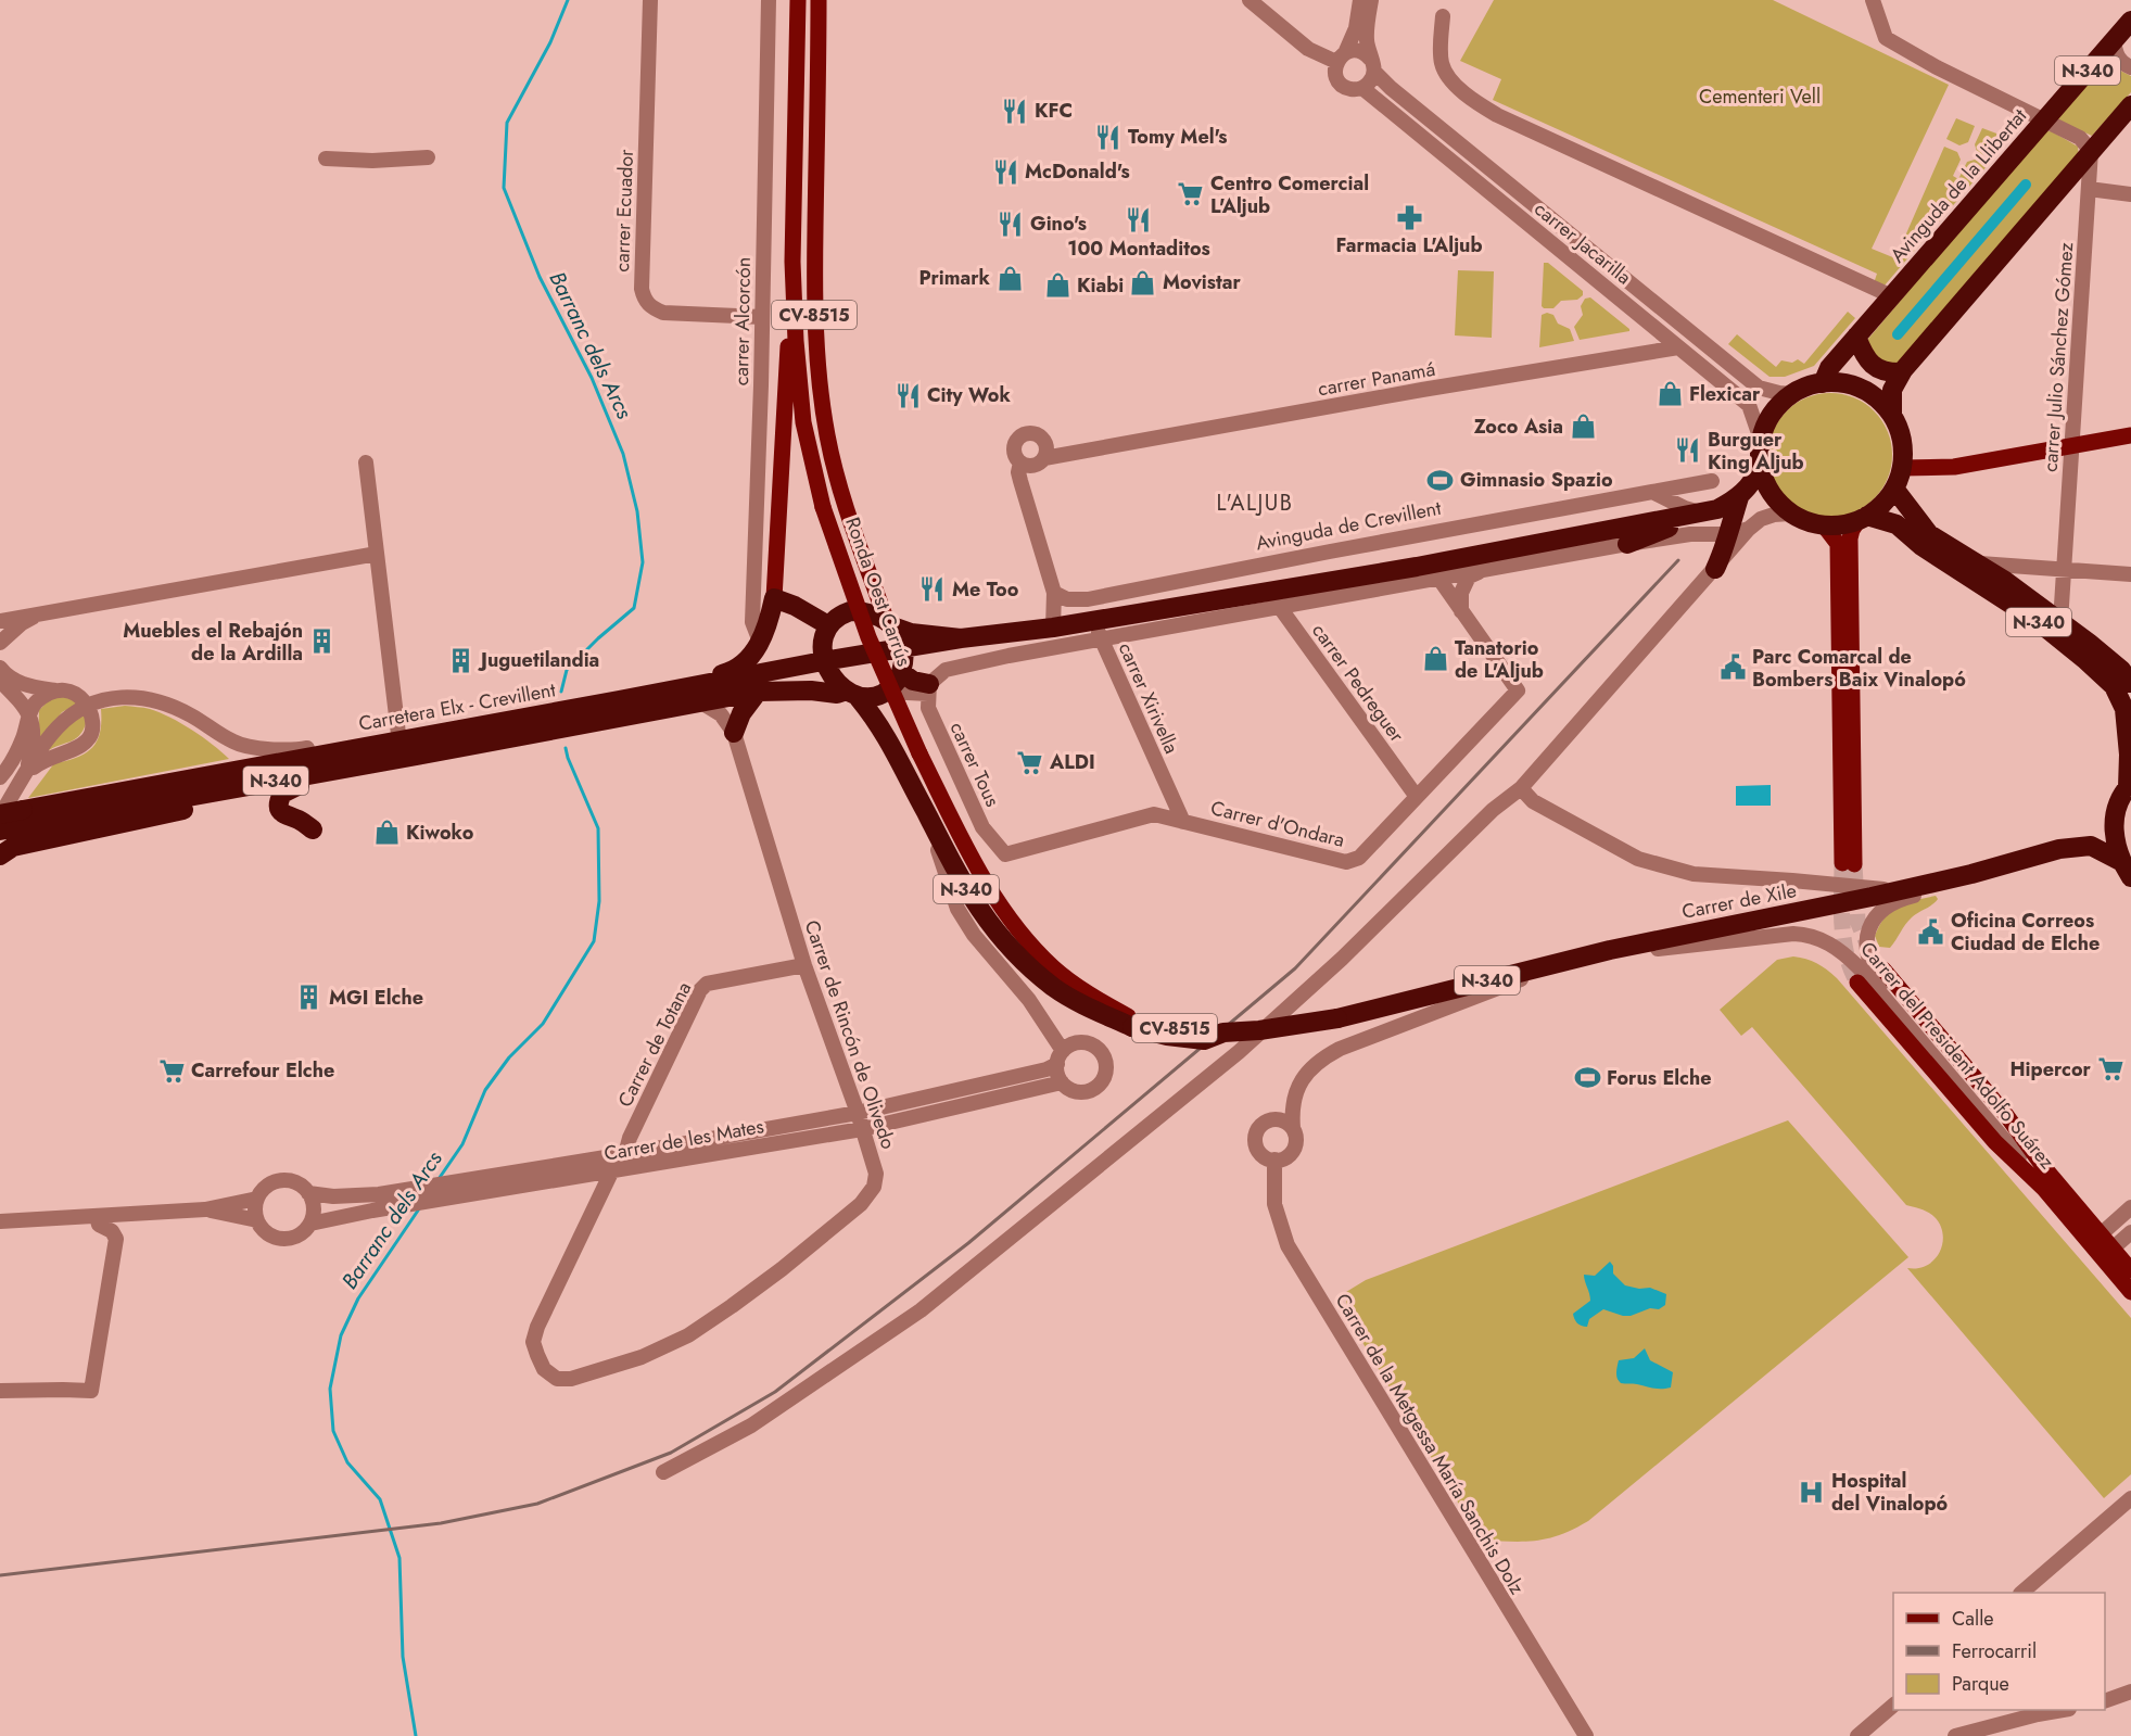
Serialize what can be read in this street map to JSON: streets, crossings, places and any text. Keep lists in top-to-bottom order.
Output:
{
  "streets": {
    "highway": [
      "N-340",
      "Avinguda de la Llibertat",
      "Ronda Oest Carrús",
      "Carretera Elx - Crevillent",
      "Carrer de Xile"
    ],
    "main road": ["CV-8515", "Carrer del President Adolfo Suárez"],
    "street": [
      "carrer Ecuador",
      "carrer Jacarilla",
      "carrer Alcorcón",
      "carrer Julio Sánchez Gómez",
      "carrer Panamá",
      "Avinguda de Crevillent",
      "carrer Pedreguer",
      "carrer Xirivella",
      "carrer Tous",
      "Carrer d'Ondara",
      "Carrer de Rincón de Olivedo",
      "Carrer de Totana",
      "Carrer de les Mates",
      "Carrer de la Metgessa María Sanchis Dolz"
    ]
  },
  "crossings": [
    ["N-340", "Avinguda de la Llibertat"],
    ["N-340", "carrer Jacarilla"],
    ["N-340", "carrer Julio Sánchez Gómez"],
    ["N-340", "Ronda Oest Carrús"],
    ["N-340", "carrer Pedreguer"],
    ["N-340", "carrer Xirivella"],
    ["N-340", "Carretera Elx - Crevillent"],
    ["N-340", "Carrer de Xile"],
    ["Avinguda de la Llibertat", "carrer Jacarilla"],
    ["carrer Ecuador", "carrer Alcorcón"],
    ["carrer Jacarilla", "carrer Panamá"],
    ["Ronda Oest Carrús", "Carretera Elx - Crevillent"],
    ["Ronda Oest Carrús", "Carrer de Xile"],
    ["carrer Pedreguer", "Carrer d'Ondara"],
    ["carrer Xirivella", "Carrer d'Ondara"],
    ["Carretera Elx - Crevillent", "Carrer de Rincón de Olivedo"],
    ["carrer Tous", "Carrer d'Ondara"],
    ["Carrer de Xile", "Carrer del President Adolfo Suárez"],
    ["Carrer de Rincón de Olivedo", "Carrer de Totana"],
    ["Carrer de Rincón de Olivedo", "Carrer de les Mates"],
    ["Carrer de Totana", "Carrer de les Mates"]
  ],
  "districts": ["L'ALJUB"],
  "water": ["Barranc dels Arcs"],
  "parks": ["Cementeri Vell"],
  "places": {
    "restaurant": [
      "KFC",
      "Tomy Mel's",
      "McDonald's",
      "100 Montaditos",
      "Gino's",
      "City Wok",
      "Burguer King Aljub",
      "Me Too"
    ],
    "supermarket": [
      "Centro Comercial L'Aljub",
      "ALDI",
      "Hipercor",
      "Carrefour Elche"
    ],
    "pharmacy": ["Farmacia L'Aljub"],
    "shop": [
      "Primark",
      "Movistar",
      "Kiabi",
      "Flexicar",
      "Zoco Asia",
      "Tanatorio de L'Aljub",
      "Kiwoko"
    ],
    "sports": ["Gimnasio Spazio", "Forus Elche"],
    "building": ["Muebles el Rebajón de la Ardilla", "Juguetilandia", "MGI Elche"],
    "public building": ["Parc Comarcal de Bombers Baix Vinalopó", "Oficina Correos Ciudad de Elche"],
    "hospital": ["Hospital del Vinalopó"]
  },
  "legend": ["Calle", "Ferrocarril", "Parque"]
}
